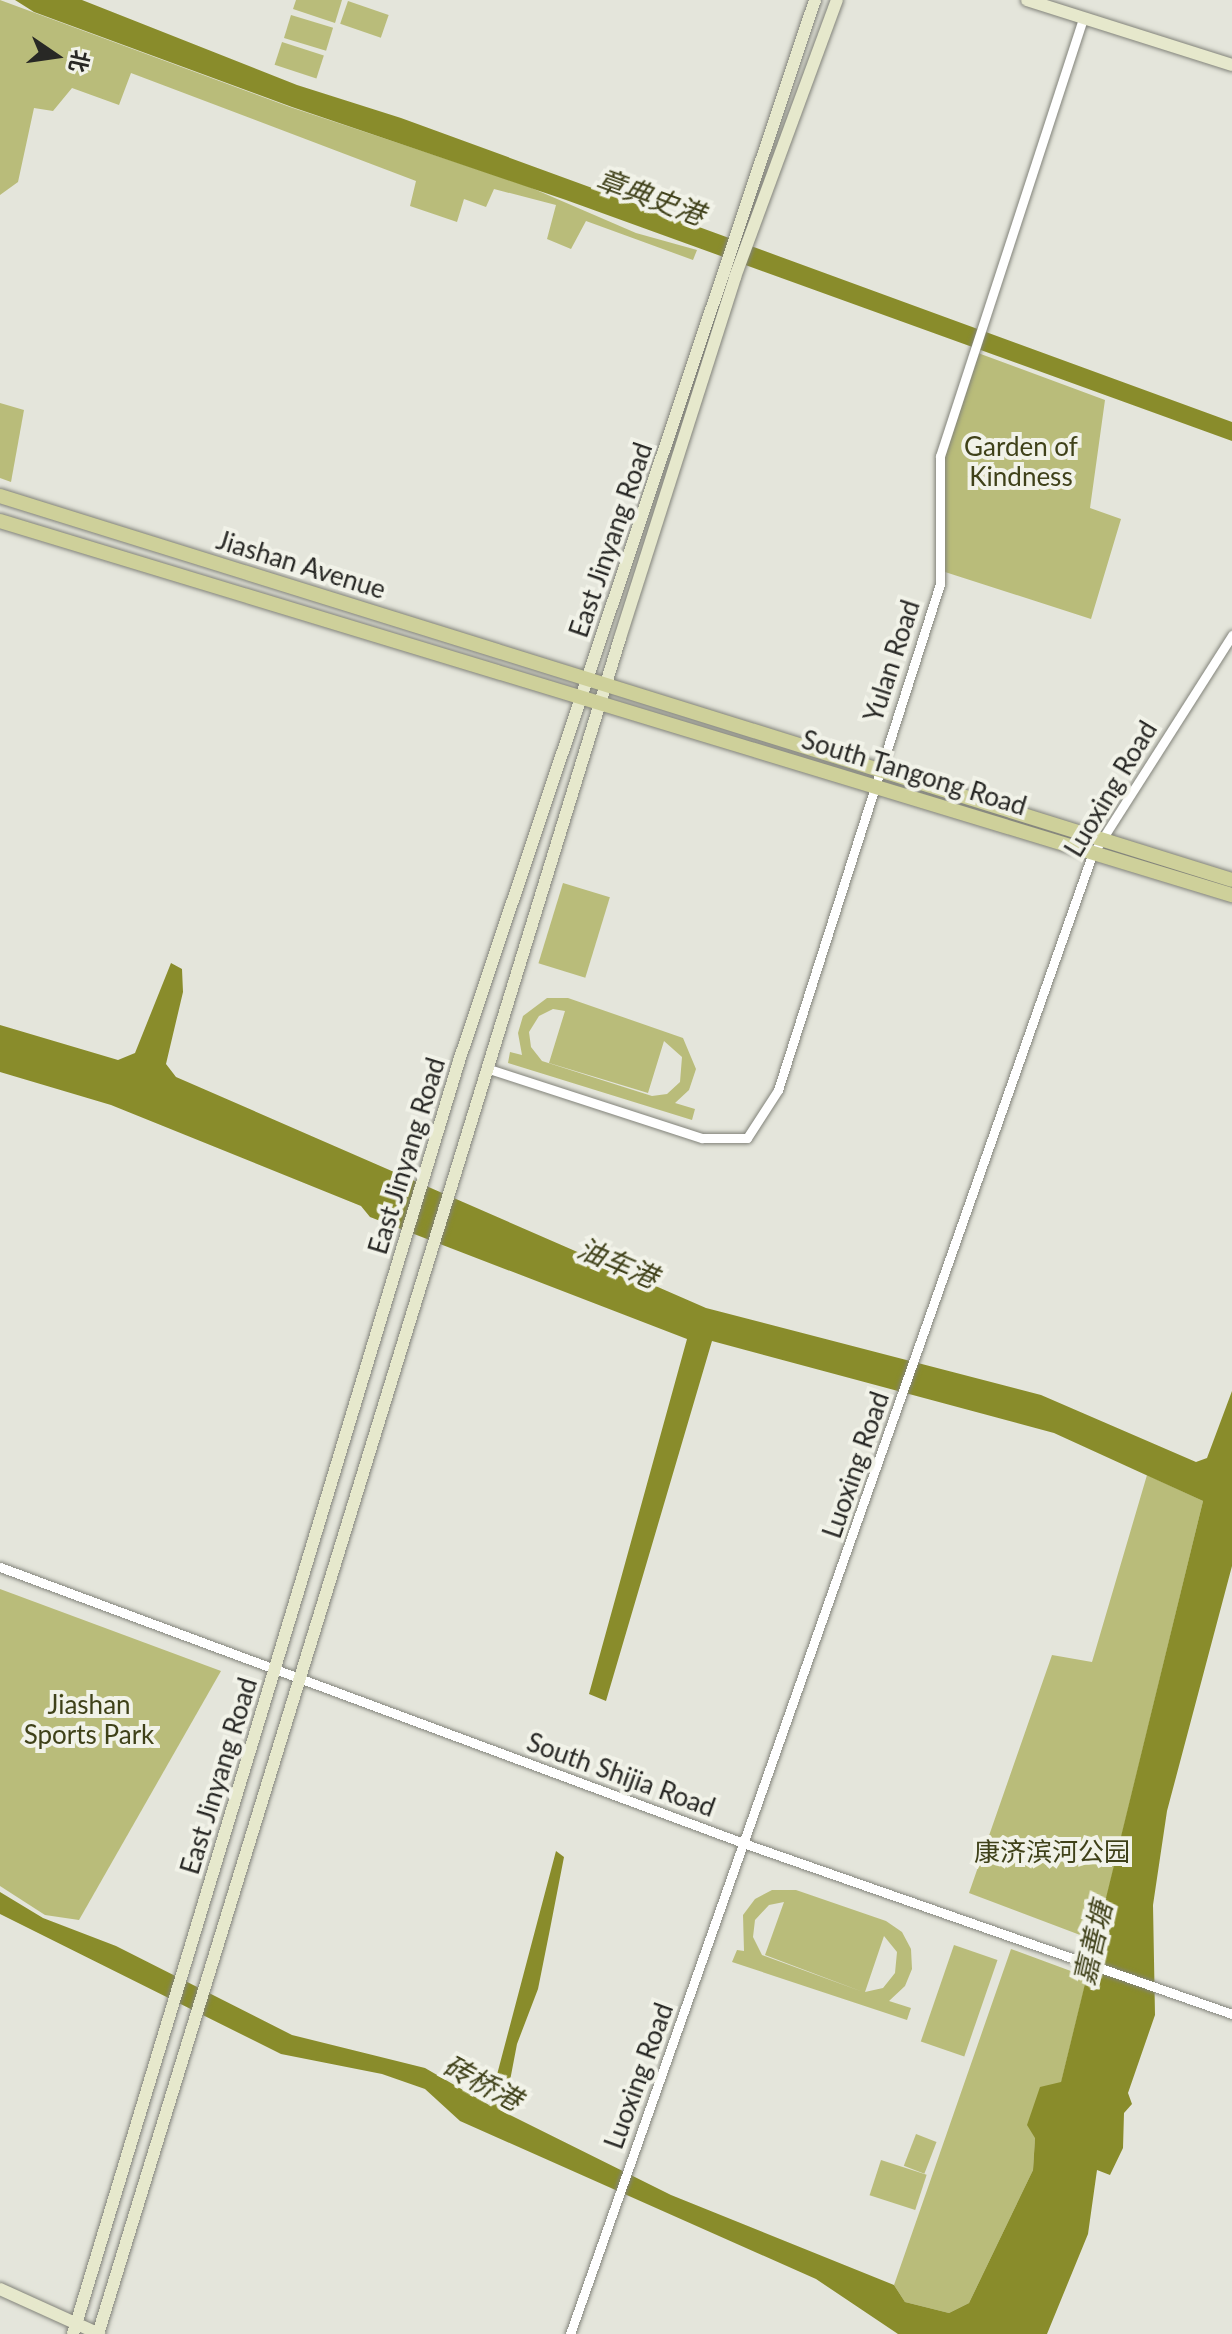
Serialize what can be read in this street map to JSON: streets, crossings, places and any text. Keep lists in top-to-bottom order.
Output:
{
  "streets": {
    "main road": ["East Jinyang Road", "Jiashan Avenue", "South Tangong Road"],
    "street": ["Yulan Road", "Luoxing Road", "South Shijia Road"]
  },
  "crossings": [
    ["East Jinyang Road", "Jiashan Avenue"],
    ["East Jinyang Road", "Yulan Road"],
    ["East Jinyang Road", "South Tangong Road"],
    ["East Jinyang Road", "South Shijia Road"],
    ["Jiashan Avenue", "South Tangong Road"],
    ["Yulan Road", "South Tangong Road"],
    ["South Tangong Road", "Luoxing Road"],
    ["Luoxing Road", "South Shijia Road"]
  ],
  "water": [
    "章典史港",
    "油车港",
    "嘉善塘",
    "砖桥港"
  ],
  "parks": ["Garden of Kindness", "Jiashan Sports Park", "康济滨河公园"],
  "north": "right"
}
